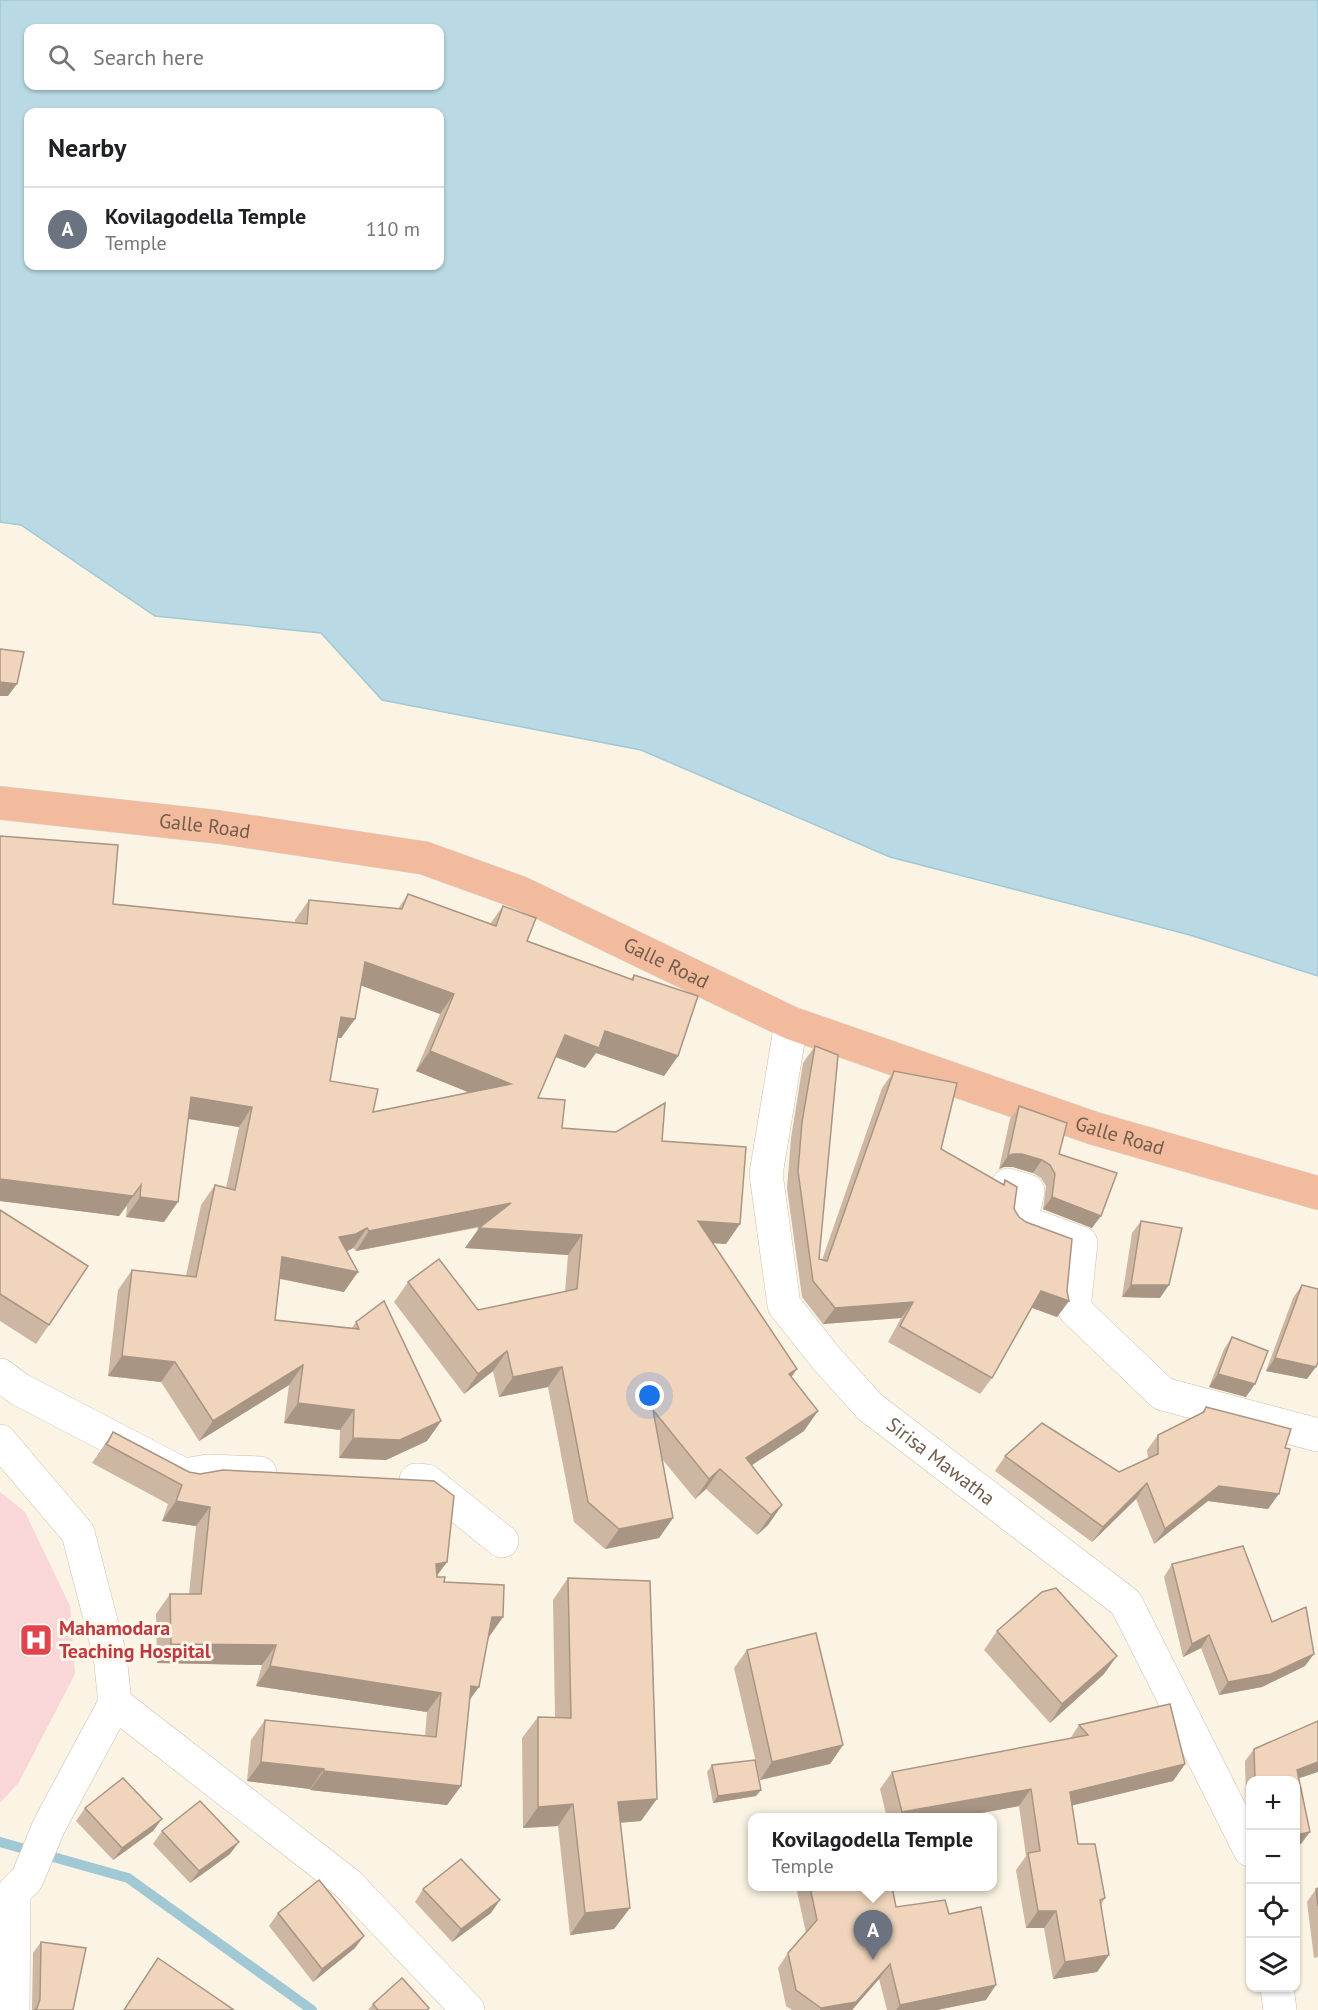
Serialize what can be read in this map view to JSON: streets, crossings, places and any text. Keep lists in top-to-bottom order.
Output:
{
  "streets": {
    "highway": ["Galle Road"],
    "street": ["Sirisa Mawatha"]
  },
  "crossings": [
    ["Galle Road", "Sirisa Mawatha"]
  ],
  "places": {
    "hospital": ["Mahamodara Teaching Hospital"]
  },
  "page": {
    "search": "Search here",
    "heading": "Nearby",
    "list": [
      {
        "mark": "A",
        "name": "Kovilagodella Temple",
        "note": "Temple",
        "value": "110 m"
      }
    ],
    "map_buttons": ["+", "−"],
    "popup": ["Kovilagodella Temple", "Temple"],
    "pins": "A"
  }
}
